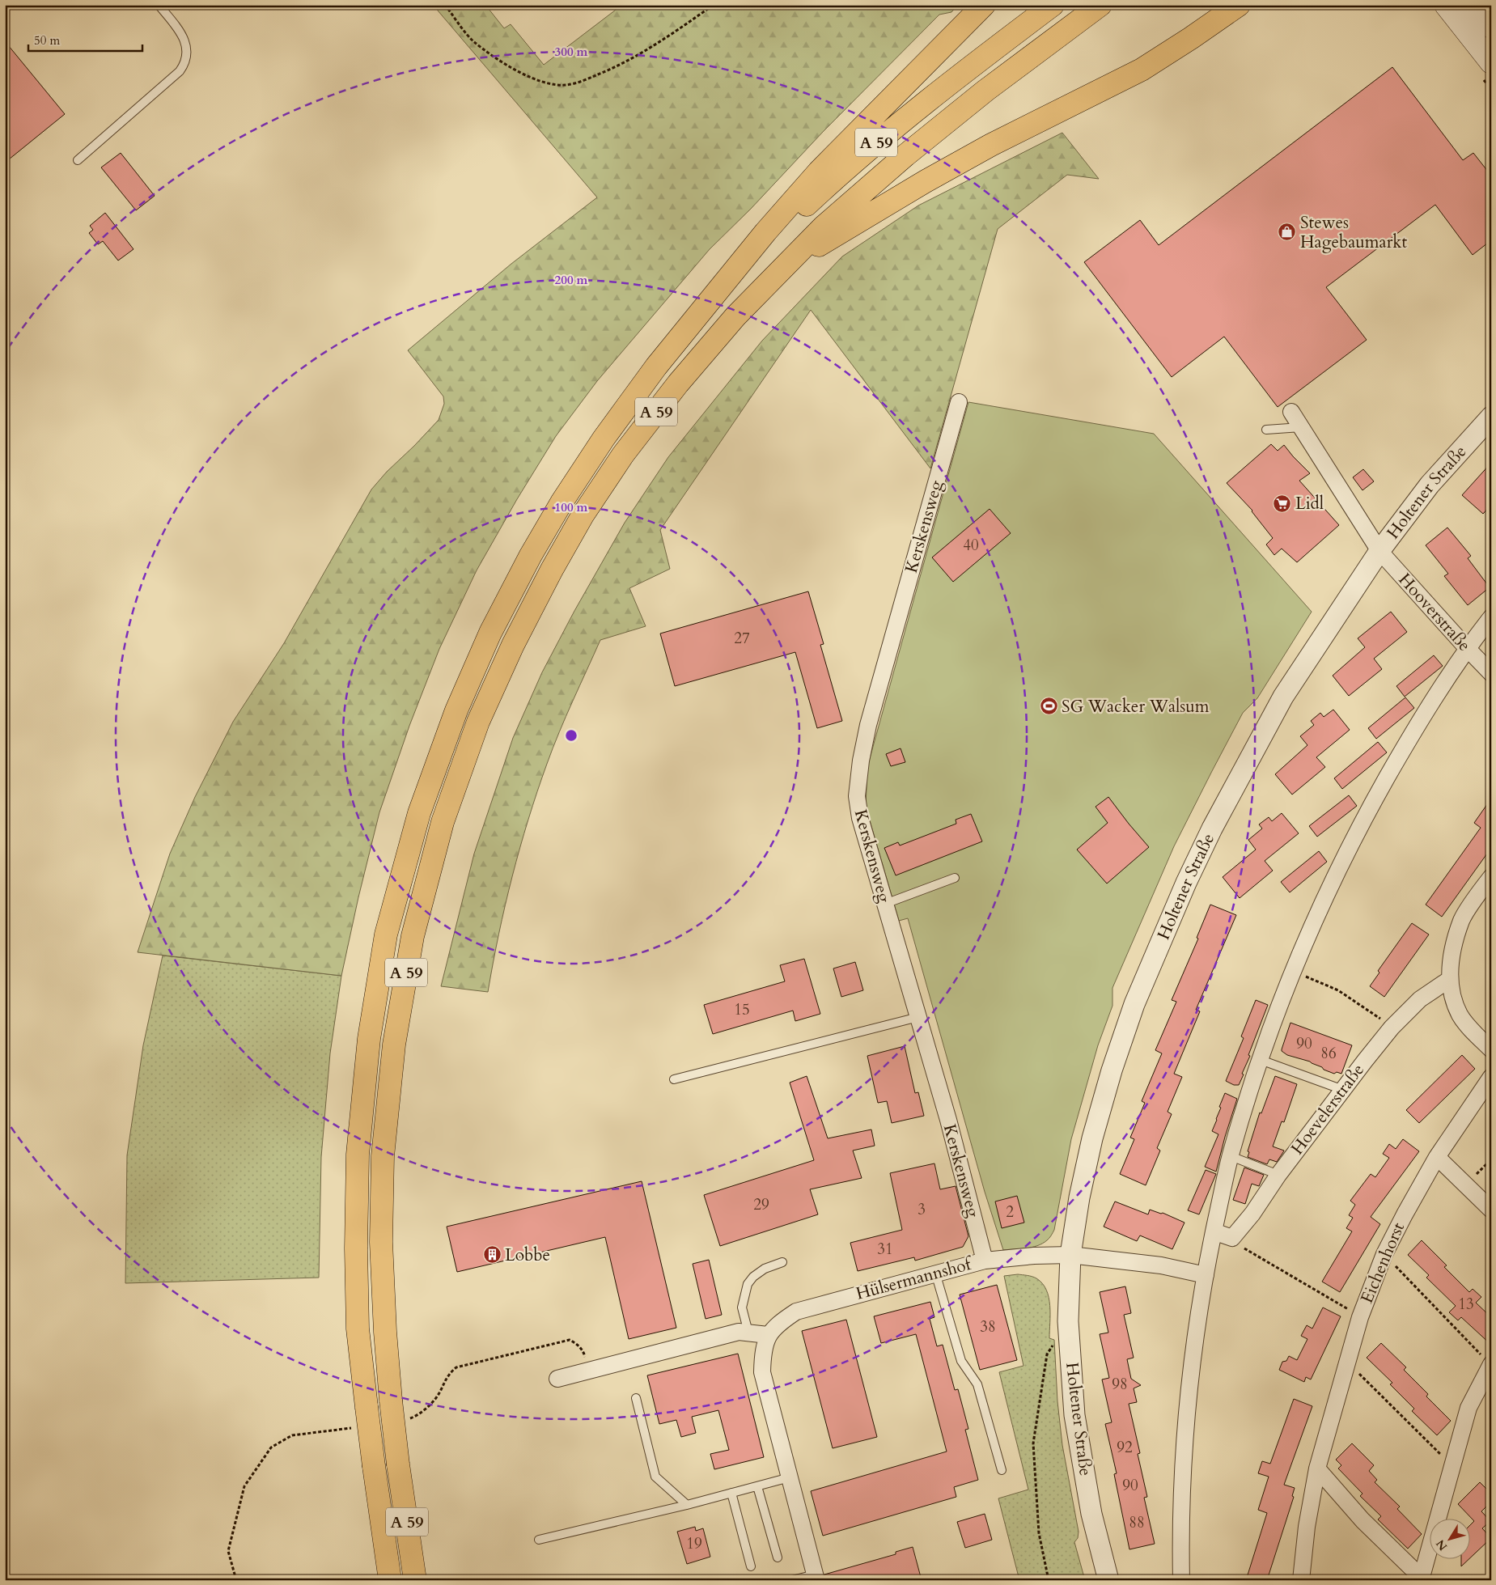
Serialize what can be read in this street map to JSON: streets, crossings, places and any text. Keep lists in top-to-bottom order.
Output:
{
  "streets": {
    "highway": ["A 59"],
    "street": [
      "Holtener Straße",
      "Kerskensweg",
      "Hooverstraße",
      "Hoevelerstraße",
      "Eichenhorst",
      "Hülsermannshof"
    ]
  },
  "crossings": [
    ["Holtener Straße", "Hooverstraße"],
    ["Holtener Straße", "Hülsermannshof"],
    ["Kerskensweg", "Hülsermannshof"]
  ],
  "places": {
    "shop": ["Stewes Hagebaumarkt"],
    "supermarket": ["Lidl"],
    "sports": ["SG Wacker Walsum"],
    "building": ["Lobbe"]
  },
  "house_numbers": [
    "40",
    "27",
    "15",
    "90",
    "86",
    "29",
    "3",
    "2",
    "31",
    "13",
    "38",
    "98",
    "92",
    "90",
    "88",
    "19"
  ],
  "scale_bar": "50 m",
  "north": "bottom left",
  "rings": ["300 m", "200 m", "100 m"]
}
